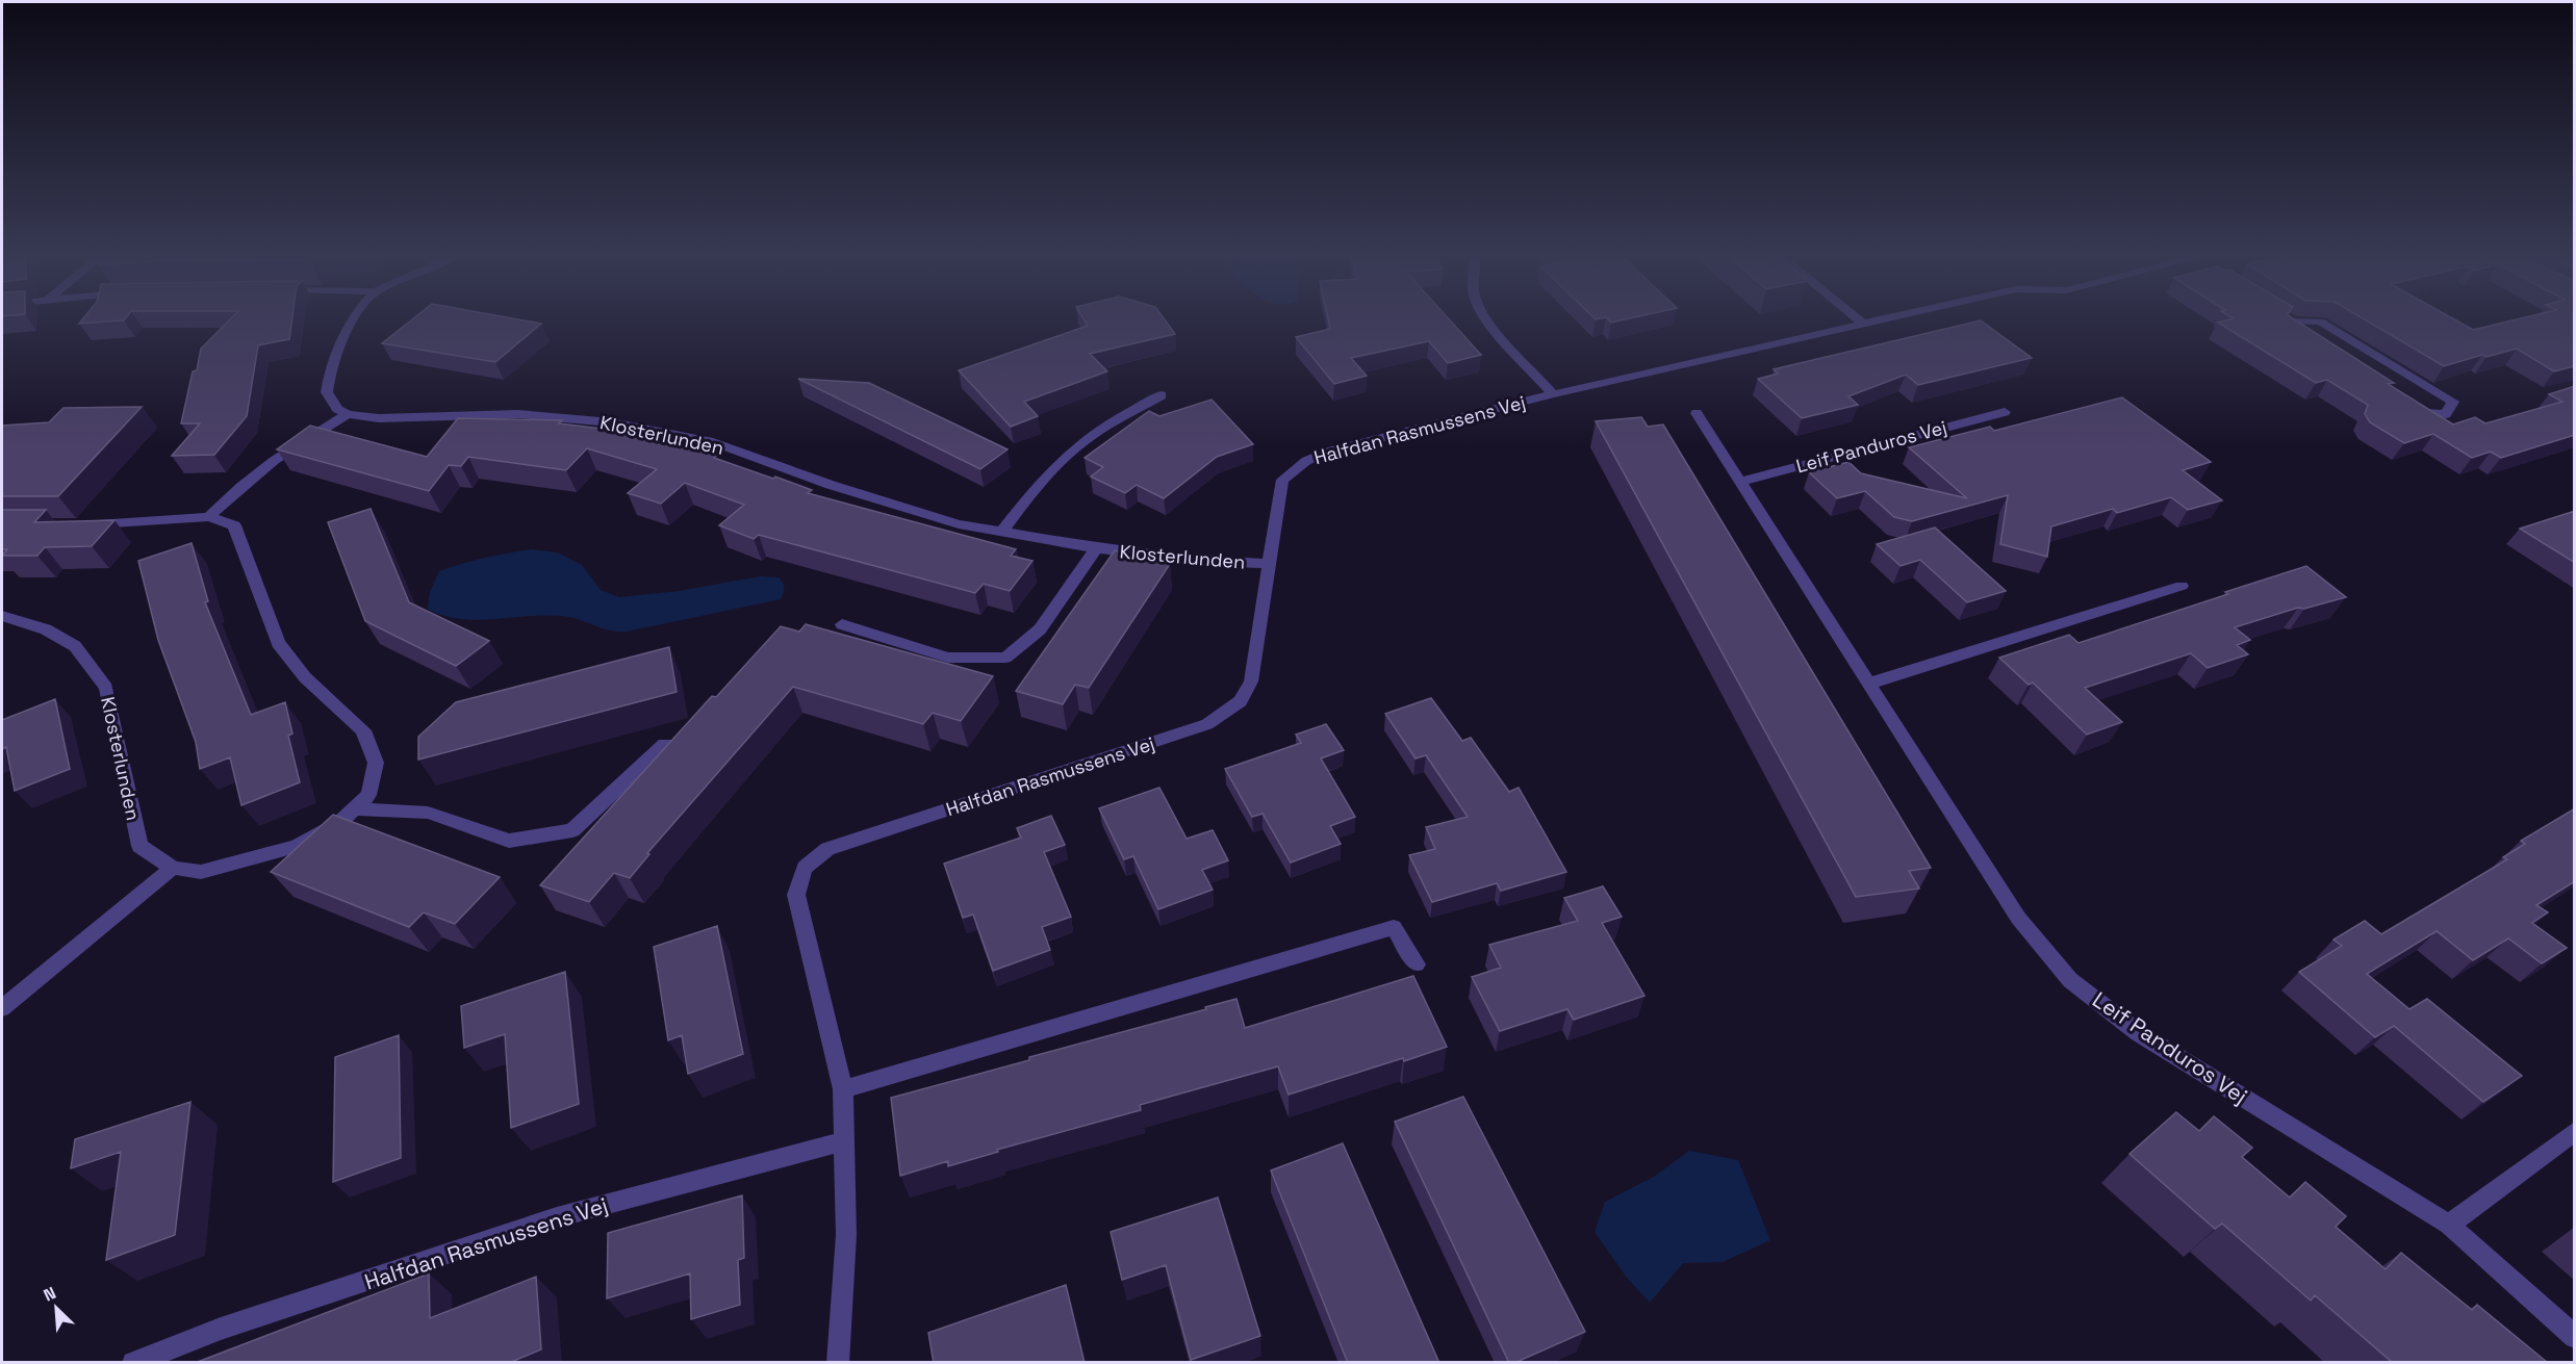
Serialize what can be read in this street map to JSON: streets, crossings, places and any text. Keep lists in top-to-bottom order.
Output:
{
  "streets": {
    "street": ["Halfdan Rasmussens Vej", "Klosterlunden", "Leif Panduros Vej"]
  },
  "crossings": [
    ["Halfdan Rasmussens Vej", "Klosterlunden"]
  ],
  "north": "top left"
}
